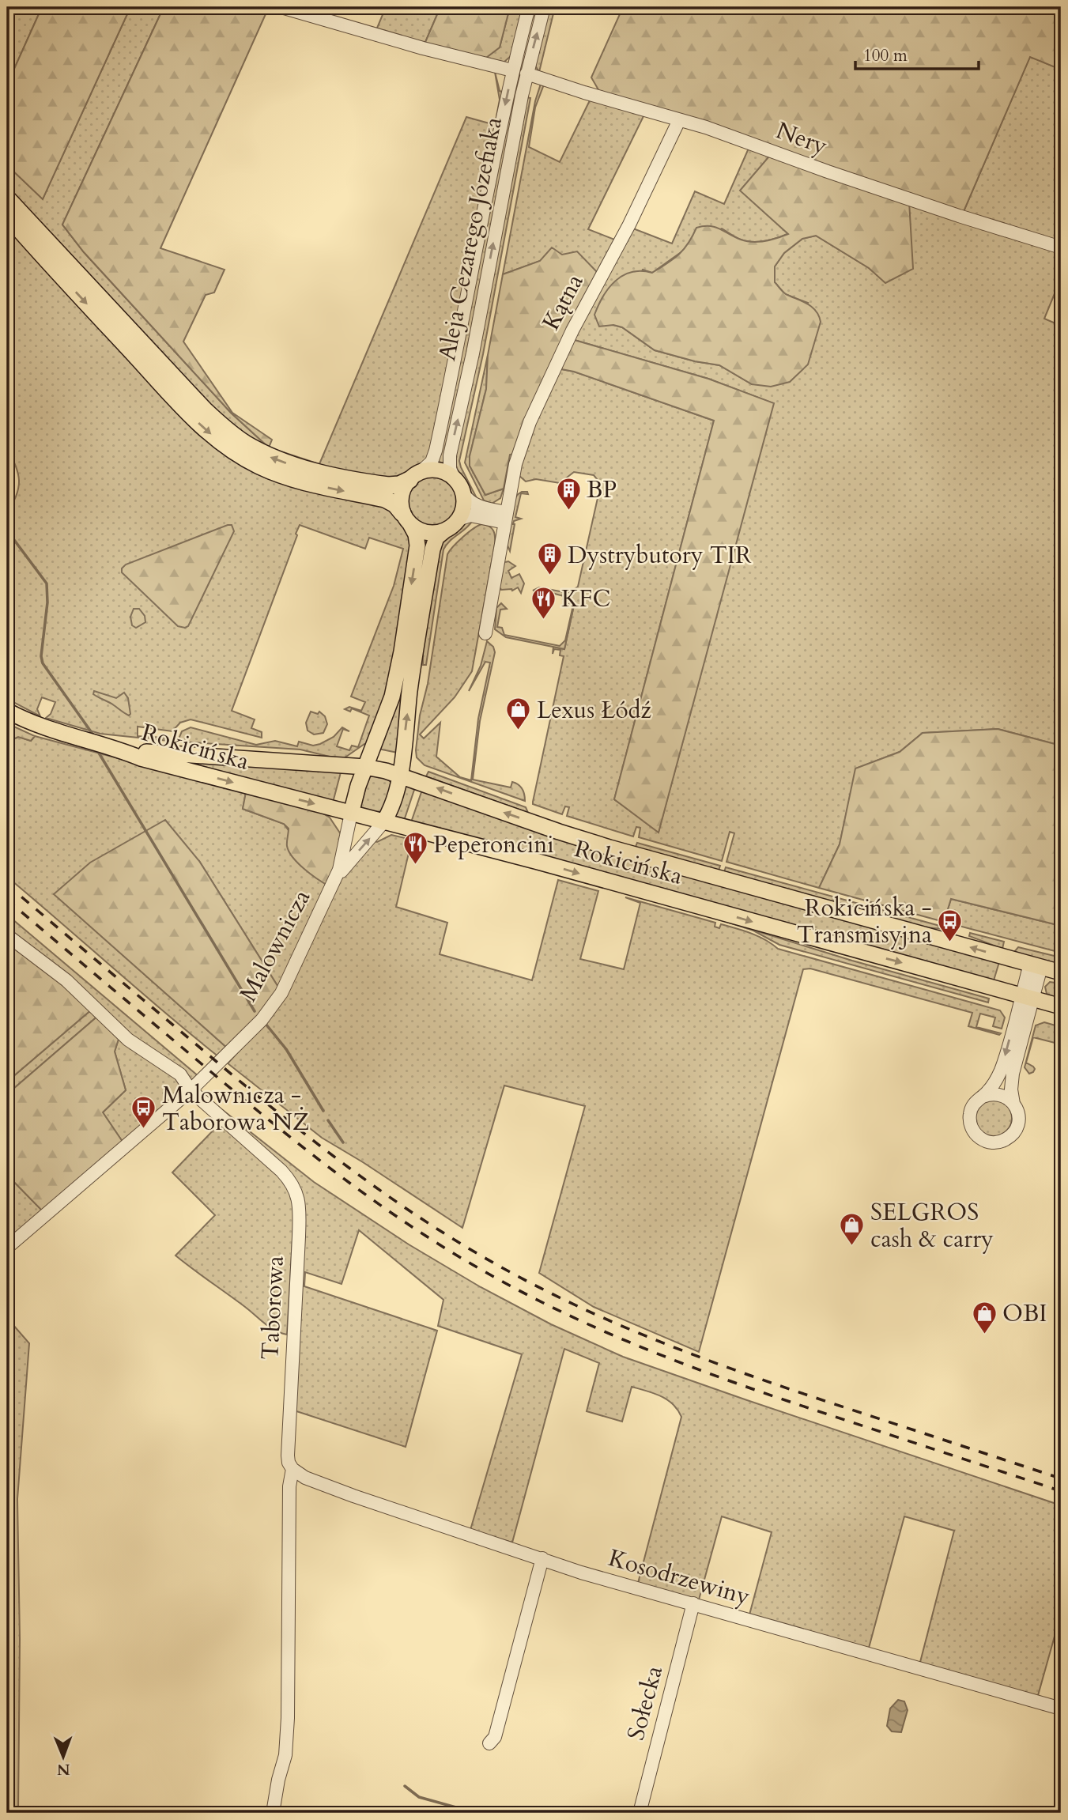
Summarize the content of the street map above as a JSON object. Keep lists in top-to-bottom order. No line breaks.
{"streets":{"main road":["Rokicińska"],"street":["Nery","Aleja Cezarego Józefiaka","Kątna","Malownicza","Taborowa","Kosodrzewiny","Sołecka"]},"crossings":[["Nery","Aleja Cezarego Józefiaka"],["Nery","Kątna"],["Rokicińska","Malownicza"],["Malownicza","Taborowa"],["Taborowa","Kosodrzewiny"],["Kosodrzewiny","Sołecka"]],"places":{"building":["BP","Dystrybutory TIR"],"restaurant":["KFC","Peperoncini"],"shop":["Lexus Łódź","SELGROS cash & carry","OBI"],"bus stop":["Rokicińska - Transmisyjna","Malownicza - Taborowa NŻ"]},"scale_bar":"100 m","north":"bottom"}
